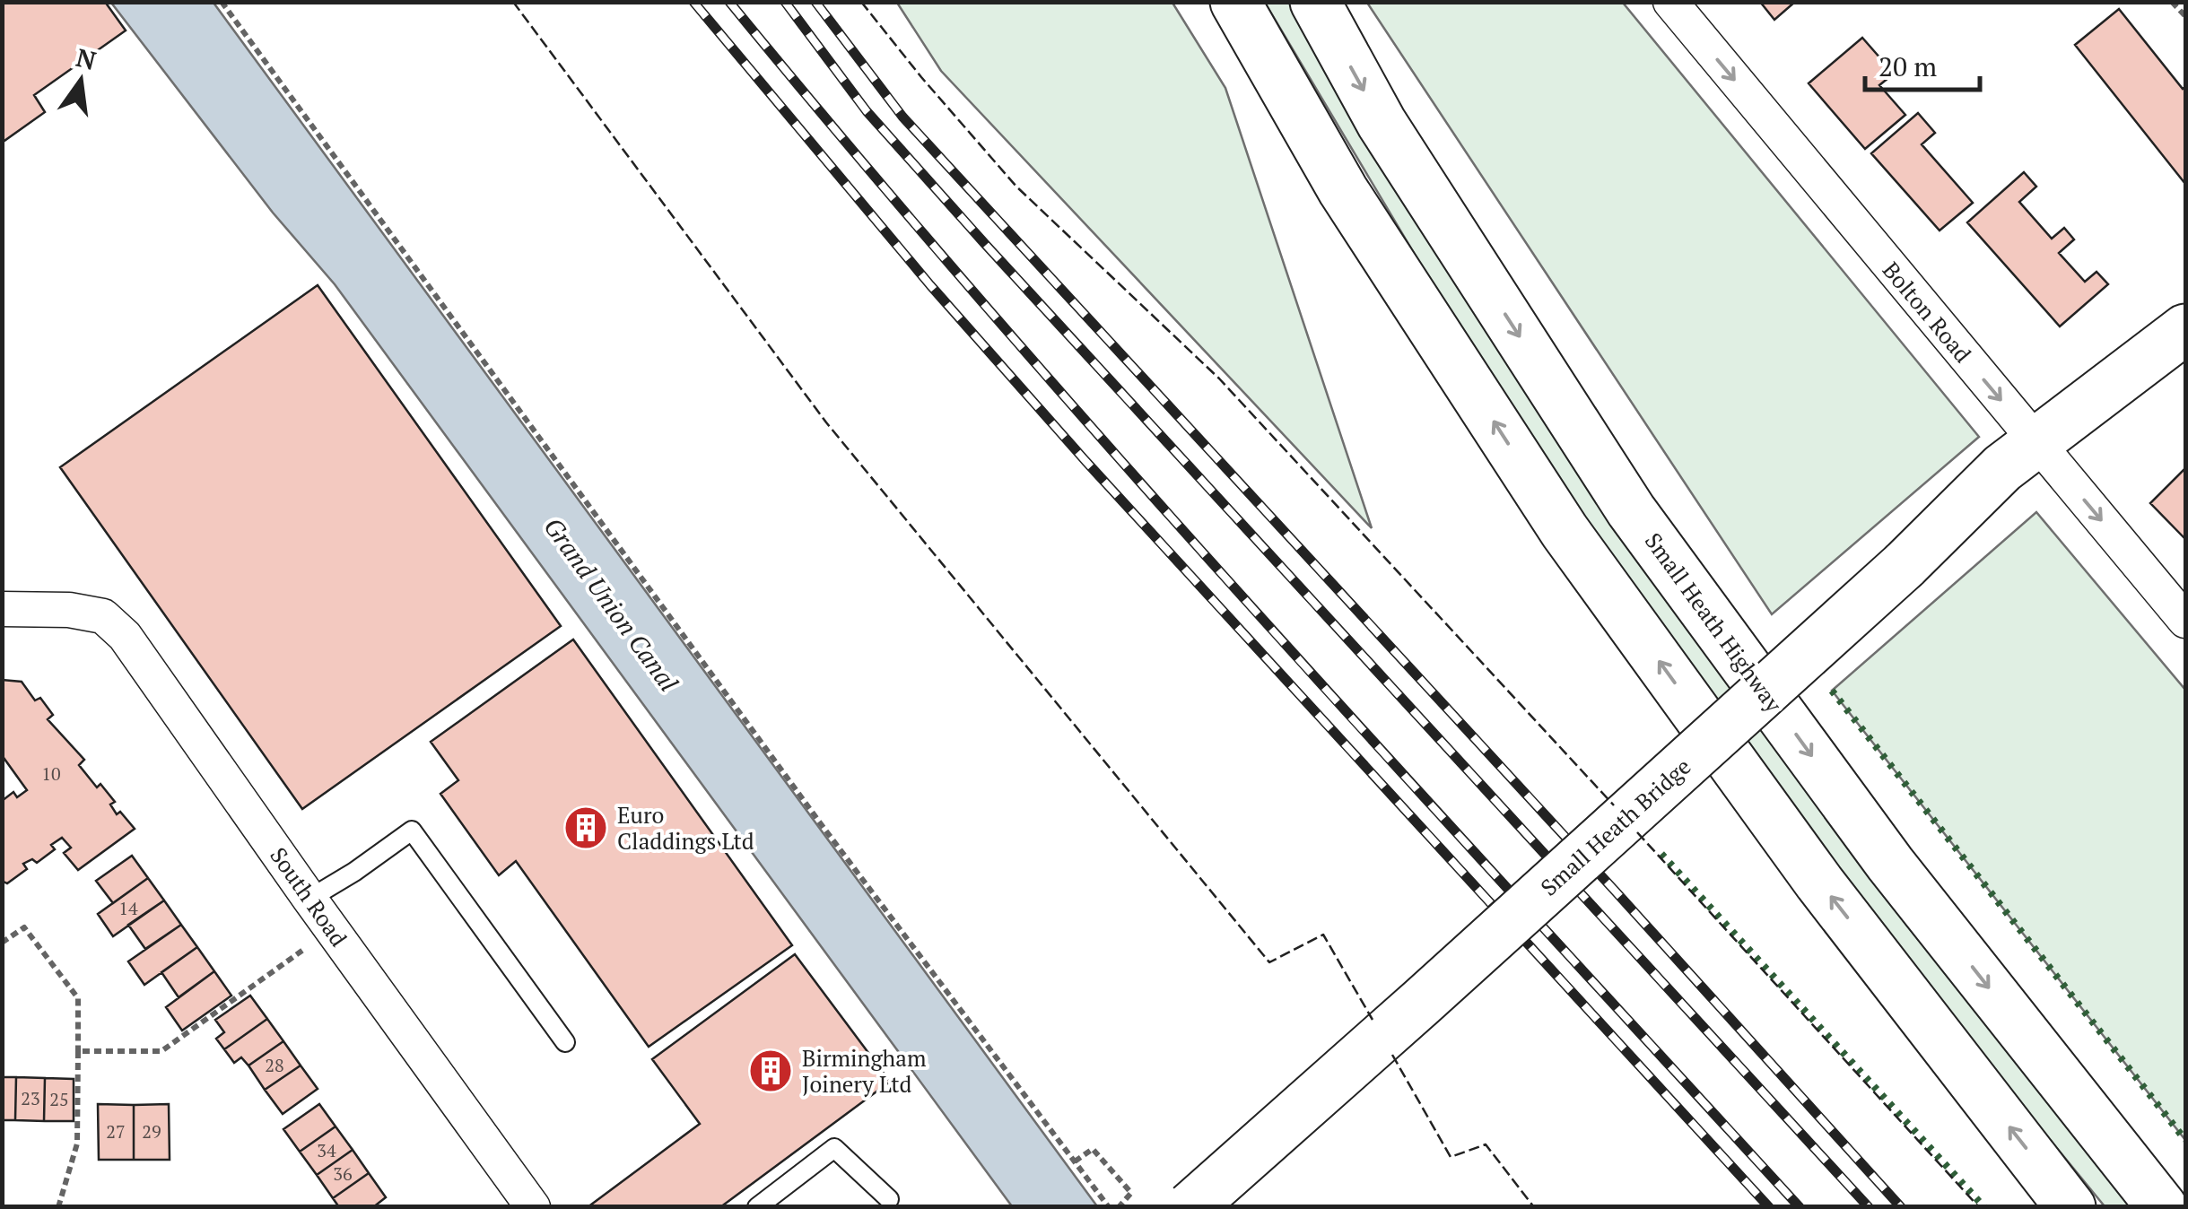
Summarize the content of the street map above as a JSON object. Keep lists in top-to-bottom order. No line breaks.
{"streets":{"main road":["Small Heath Highway","Small Heath Bridge"],"street":["Bolton Road","South Road"]},"crossings":[["Bolton Road","Small Heath Bridge"]],"one_way":["Bolton Road"],"water":["Grand Union Canal"],"places":{"building":["Euro Claddings Ltd","Birmingham Joinery Ltd"]},"house_numbers":["10","14","28","23","25","27","29","34","36"],"scale_bar":"20 m","north":"top"}
